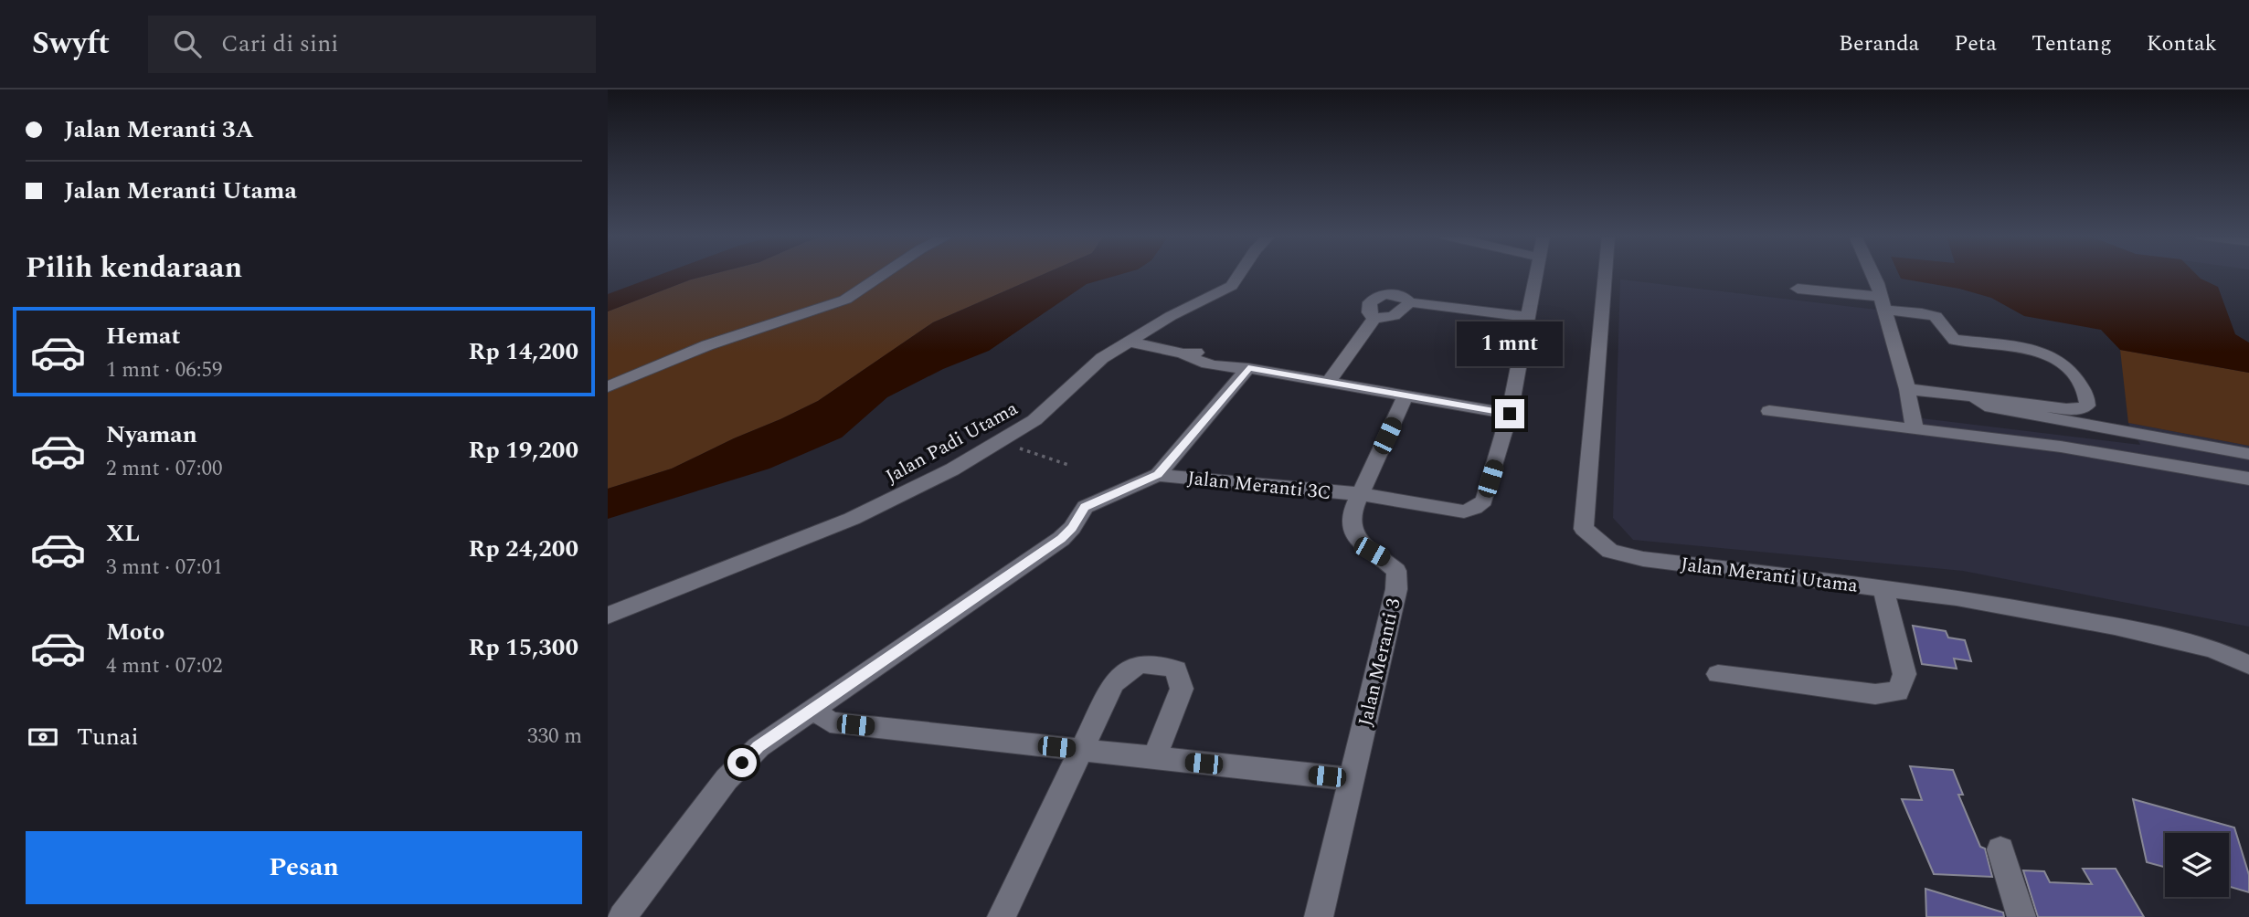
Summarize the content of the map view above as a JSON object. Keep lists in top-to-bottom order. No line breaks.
{"streets":{"street":["Jalan Padi Utama","Jalan Meranti 3C","Jalan Meranti Utama","Jalan Meranti 3"]},"crossings":[["Jalan Meranti 3C","Jalan Meranti 3"]],"page":{"header":"Swyft","search":"Cari di sini","nav":["Beranda","Peta","Tentang","Kontak"],"banner":["Jalan Meranti 3A","Jalan Meranti Utama"],"heading":"Pilih kendaraan","list":[{"name":"Hemat","note":"1 mnt · 06:59","value":"Rp 14,200"},{"name":"Nyaman","note":"2 mnt · 07:00","value":"Rp 19,200"},{"name":"XL","note":"3 mnt · 07:01","value":"Rp 24,200"},{"name":"Moto","note":"4 mnt · 07:02","value":"Rp 15,300"}],"bubble":"1 mnt","pay":["Tunai","330 m"],"buttons":"Pesan"}}
